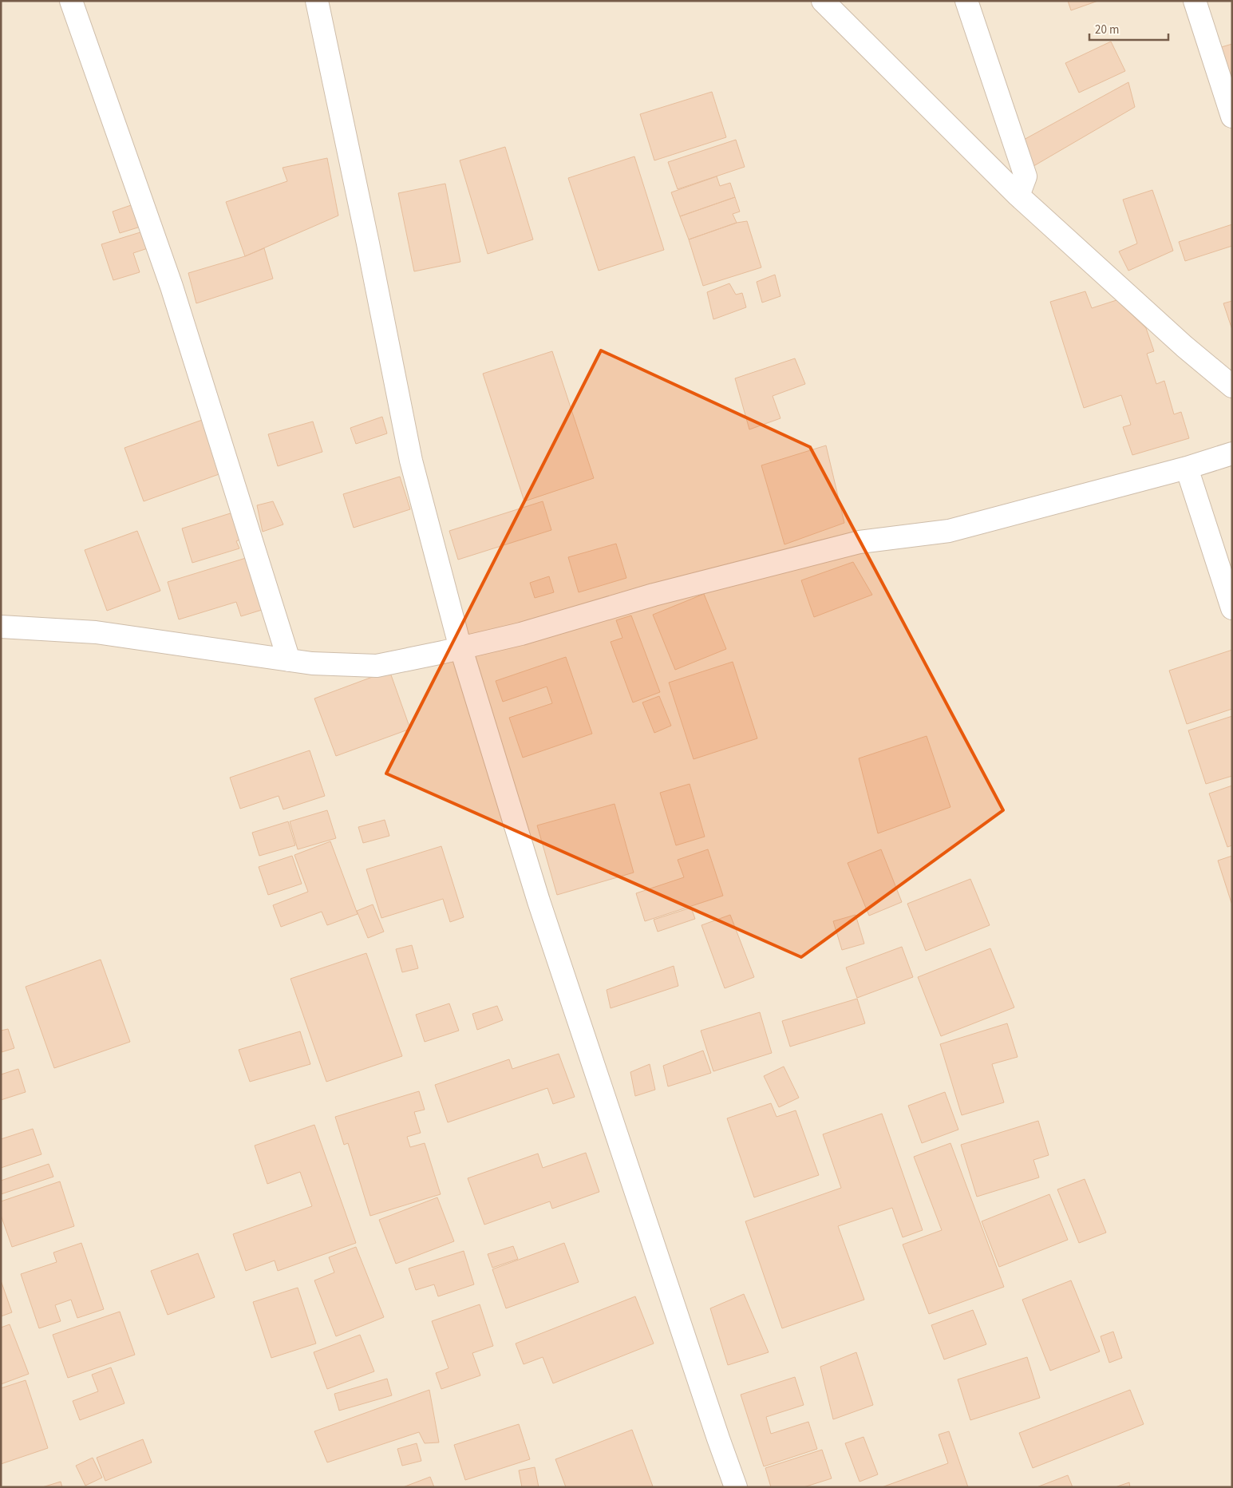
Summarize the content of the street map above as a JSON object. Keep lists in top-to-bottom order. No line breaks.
{"scale_bar":"20 m"}
